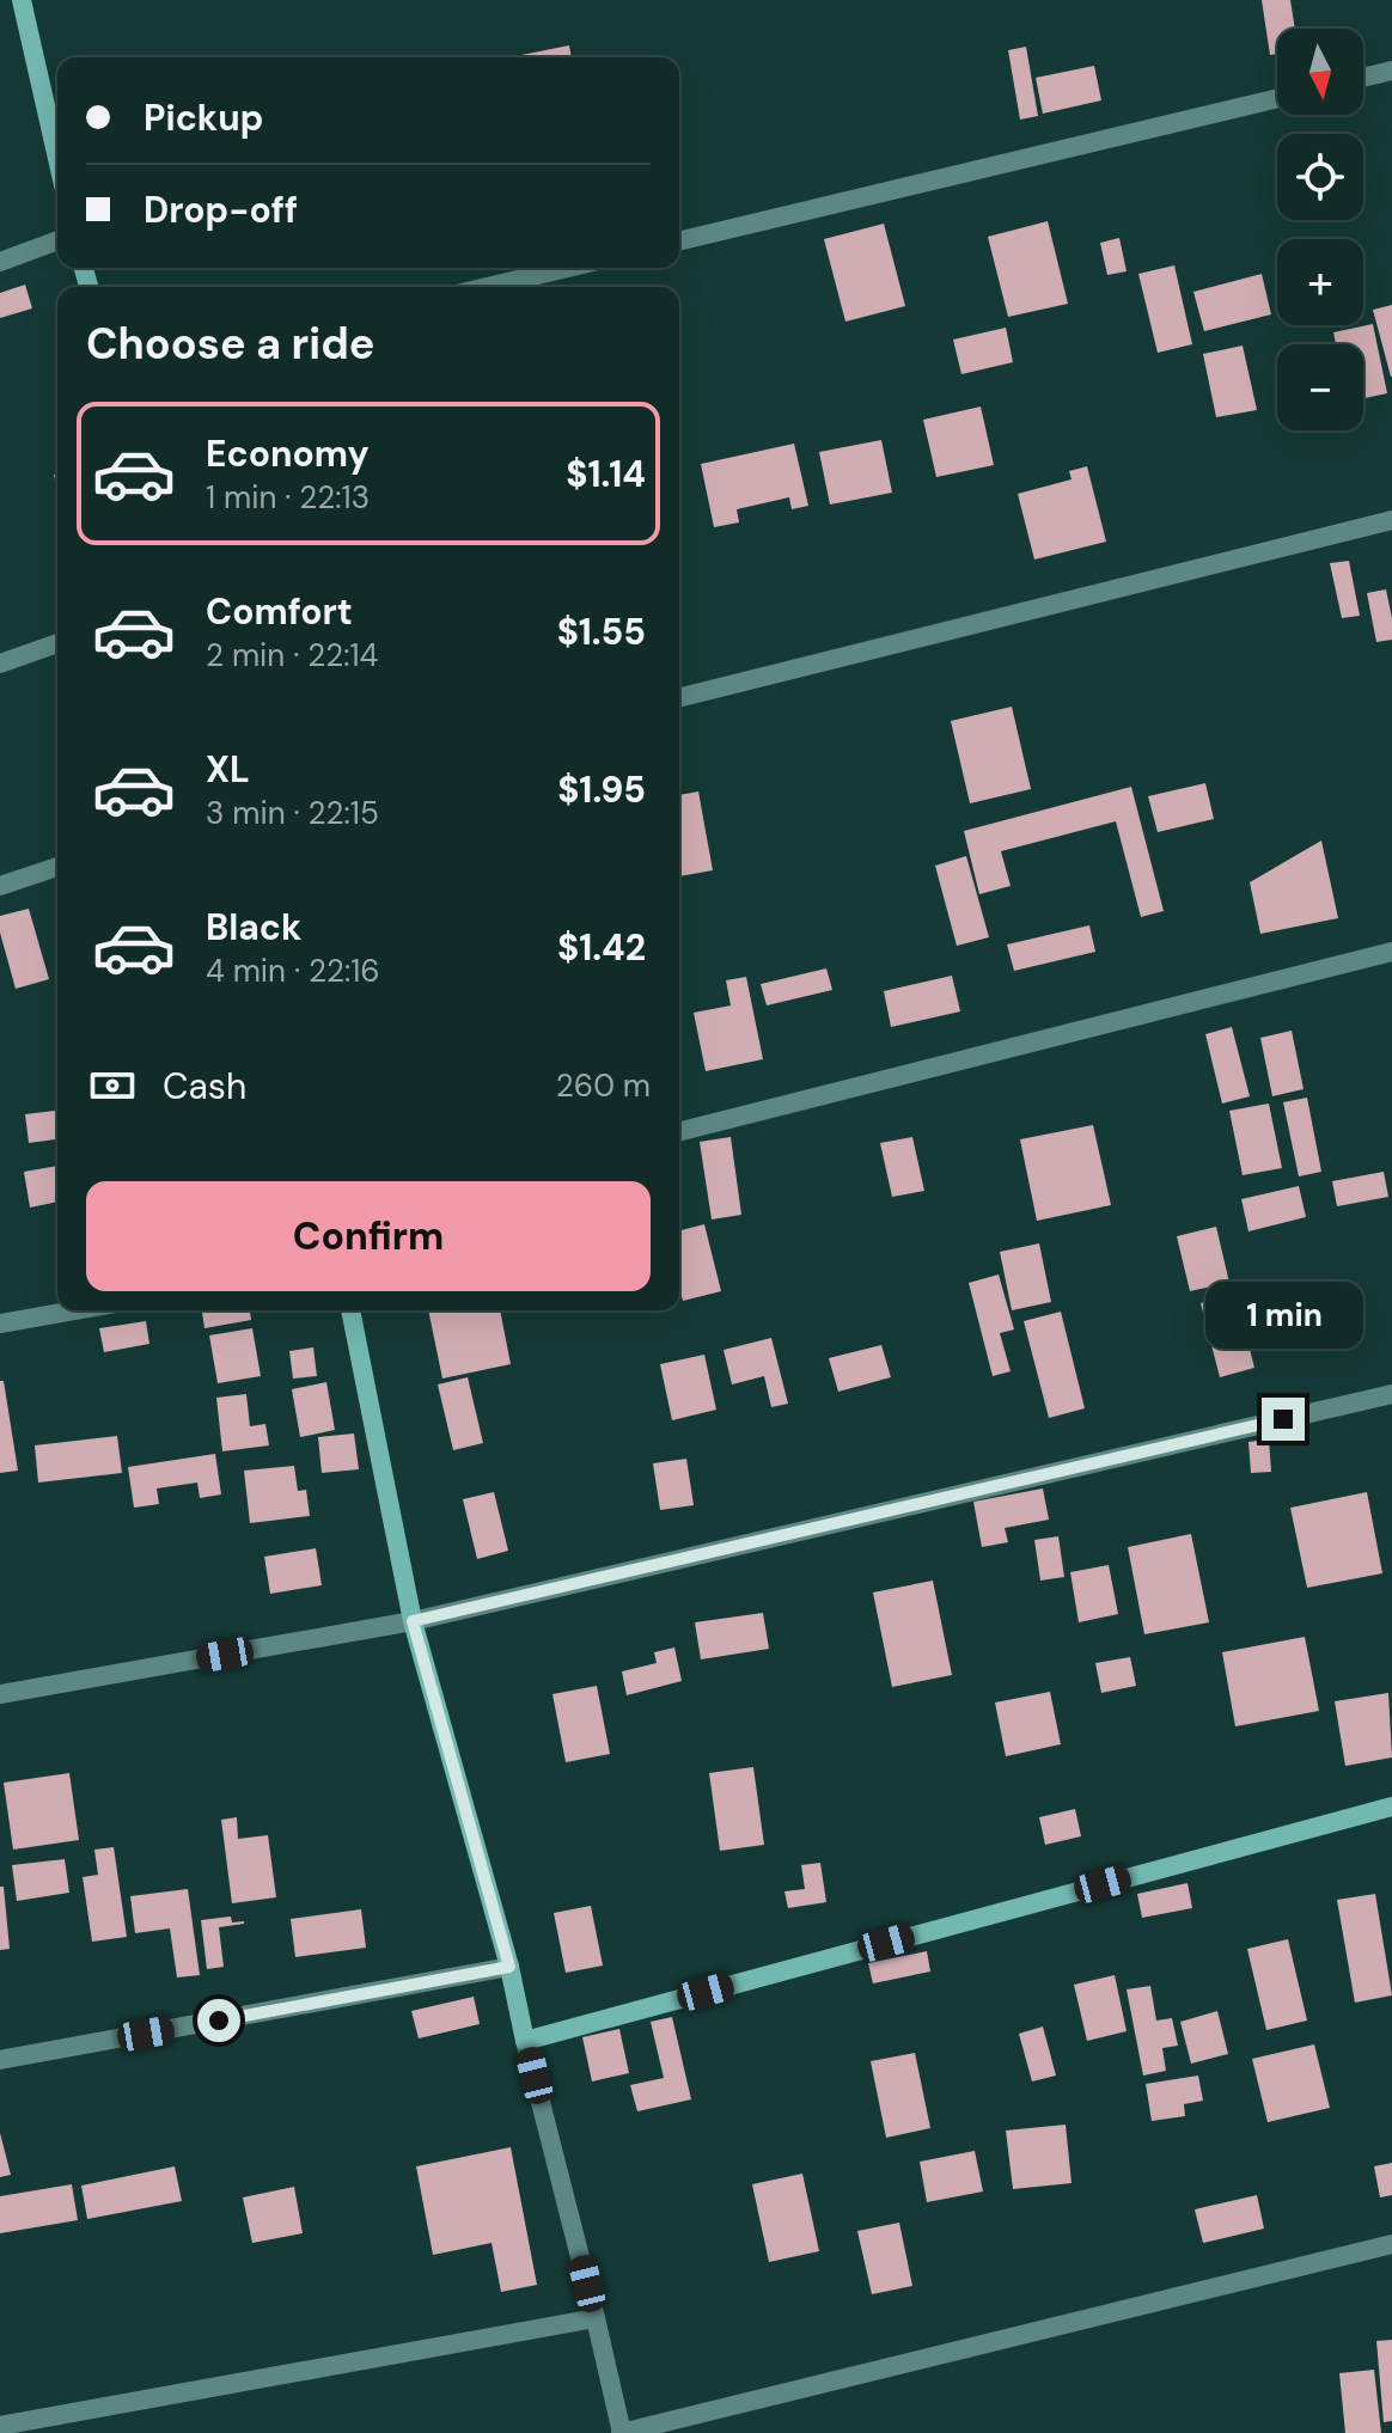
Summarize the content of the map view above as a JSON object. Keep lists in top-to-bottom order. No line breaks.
{"north":"bottom","page":{"map_buttons":["+","−"],"banner":["Pickup","Drop-off"],"heading":"Choose a ride","list":[{"name":"Economy","note":"1 min · 22:13","value":"$1.14"},{"name":"Comfort","note":"2 min · 22:14","value":"$1.55"},{"name":"XL","note":"3 min · 22:15","value":"$1.95"},{"name":"Black","note":"4 min · 22:16","value":"$1.42"}],"pay":["Cash","260 m"],"buttons":"Confirm","bubble":"1 min"}}
